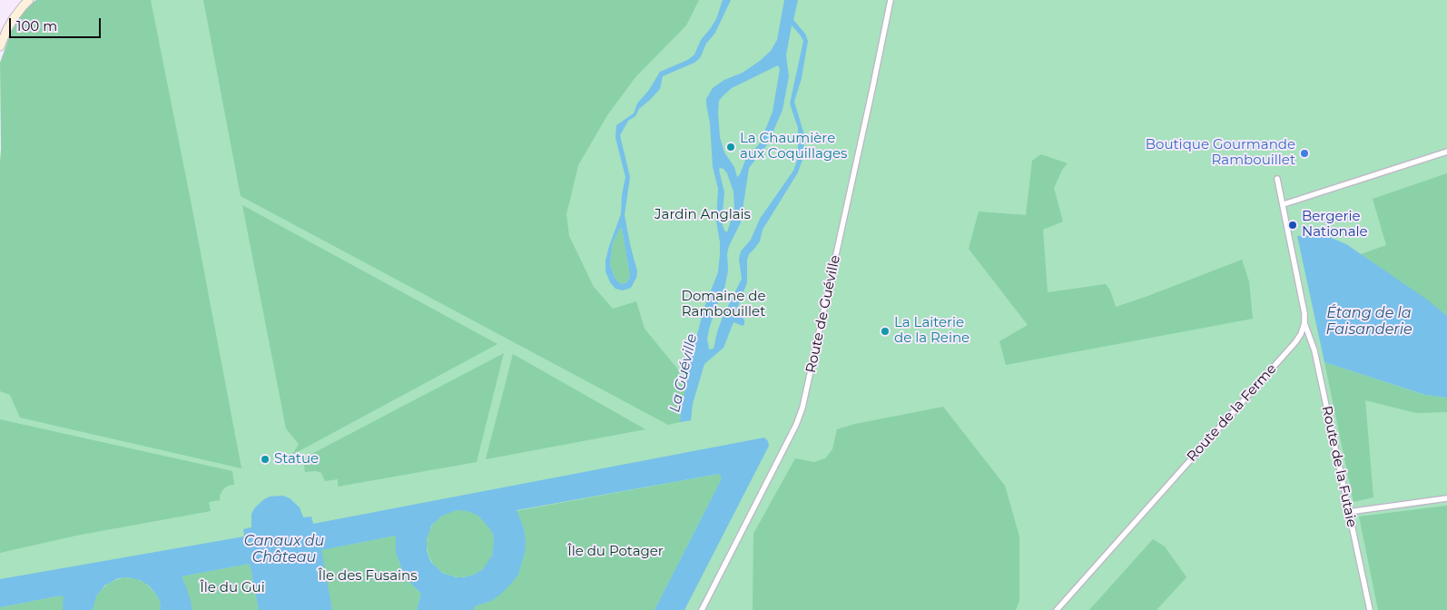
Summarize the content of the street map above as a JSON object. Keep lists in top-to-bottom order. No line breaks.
{"streets":{"street":["Route de Guéville","Route de la Ferme","Route de la Futaie"]},"crossings":[["Route de la Ferme","Route de la Futaie"]],"water":["Étang de la Faisanderie","La Guéville","Canaux du Château"],"parks":["Jardin Anglais","Domaine de Rambouillet","Île du Potager","Île des Fusains","Île du Gui"],"places":["La Chaumière aux Coquillages","Boutique Gourmande Rambouillet","Bergerie Nationale","La Laiterie de la Reine","Statue"],"scale_bar":"100 m"}
